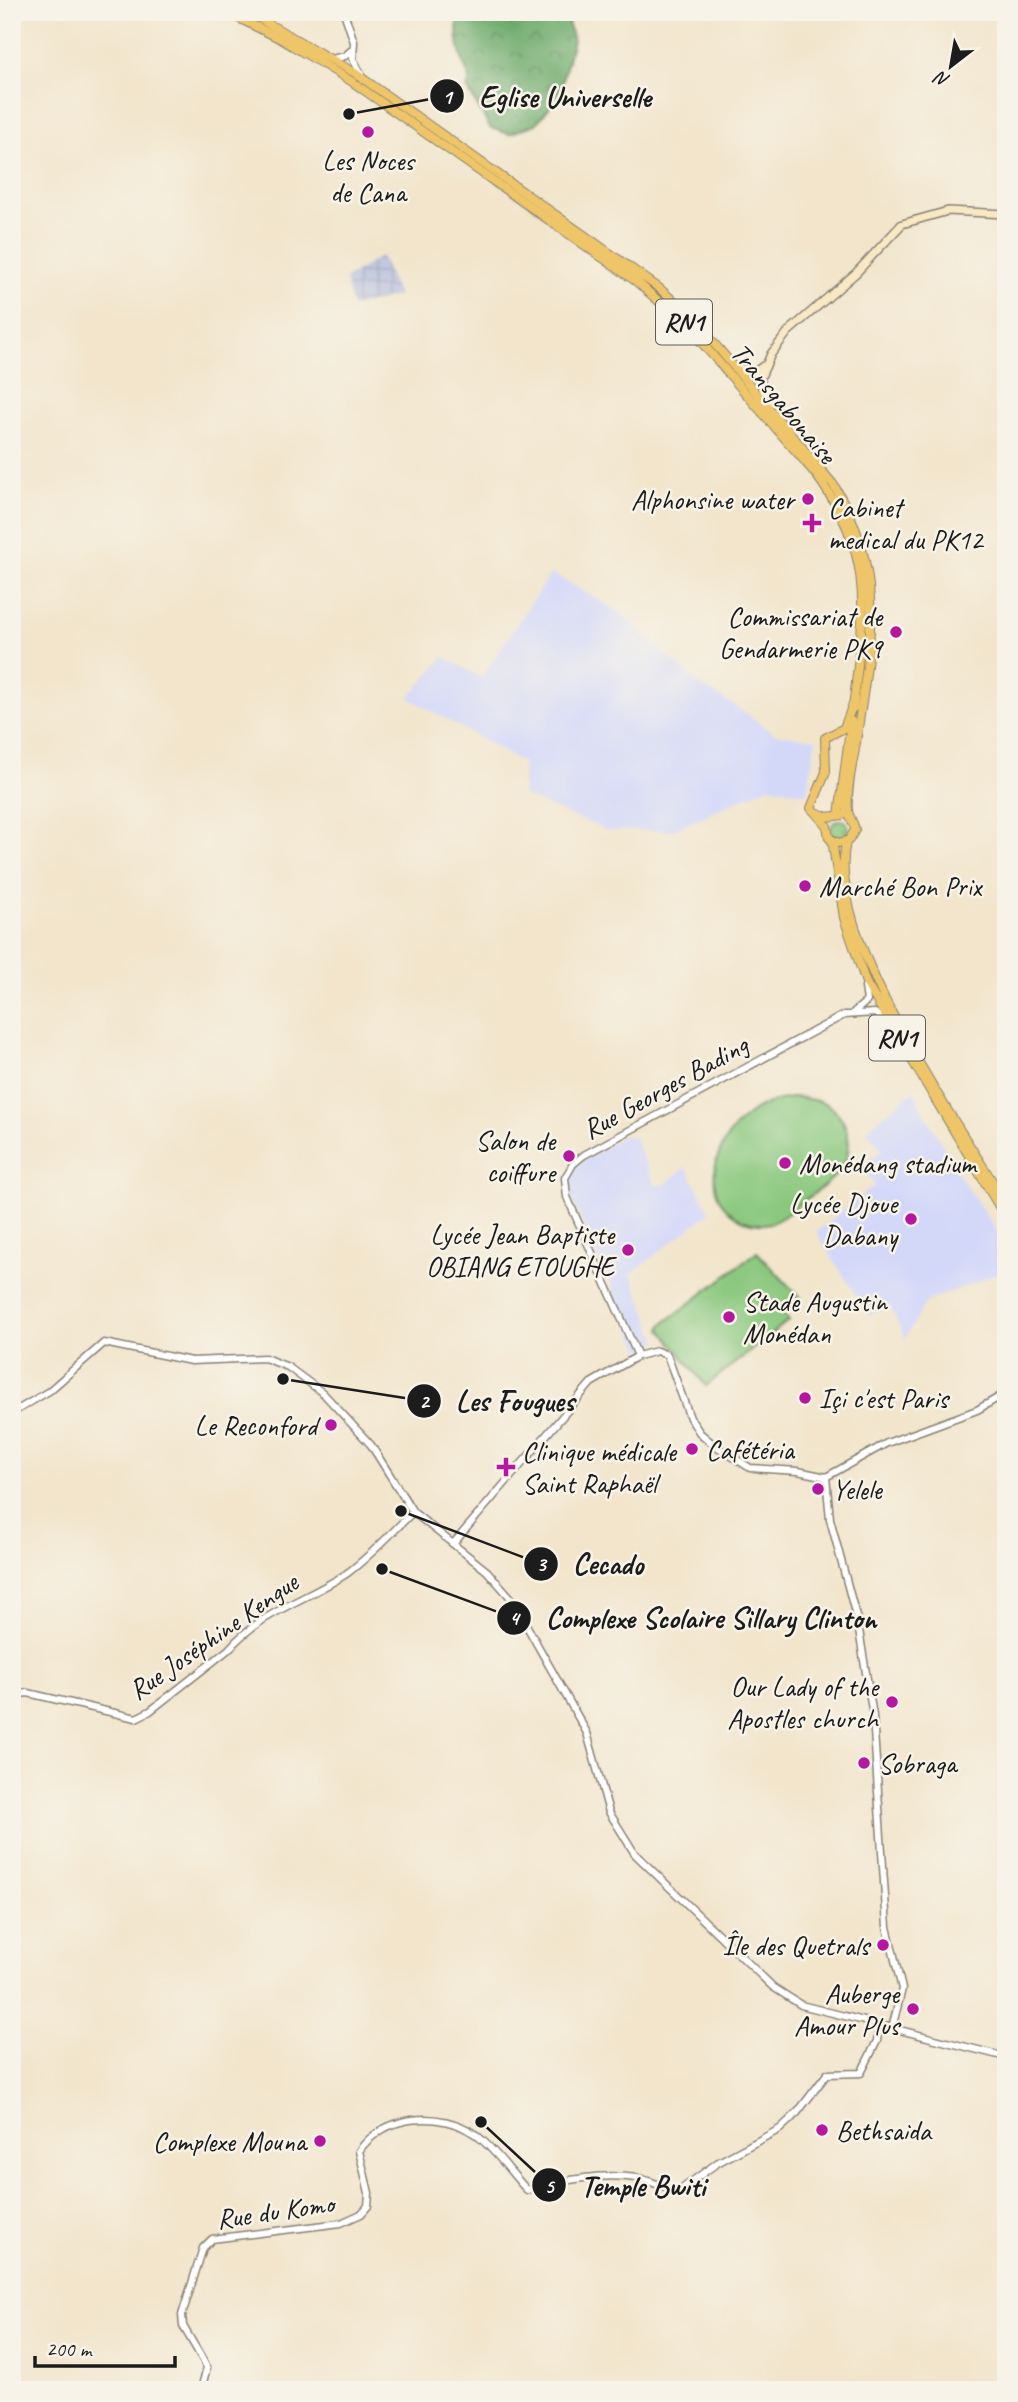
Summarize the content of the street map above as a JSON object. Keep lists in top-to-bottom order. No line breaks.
{"streets":{"highway":["RN1","Transgabonaise"],"street":["Rue Georges Bading","Rue Joséphine Kengue","Rue du Komo"]},"crossings":[["RN1","Transgabonaise"]],"places":{"other":["Eglise Universelle","Les Noces de Cana","Alphonsine water","Commissariat de Gendarmerie PK9","Marché Bon Prix","Salon de coiffure","Monédang stadium","Lycée Djoue Dabany","Lycée Jean Baptiste OBIANG ETOUGHE","Stade Augustin Monédan","Les Fougues","Içi c'est Paris","Le Reconford","Cafétéria","Yelele","Cecado","Complexe Scolaire Sillary Clinton","Our Lady of the Apostles church","Sobraga","Île des Quetrals","Auberge Amour Plus","Temple Bwiti","Bethsaida","Complexe Mouna"],"health":["Cabinet medical du PK12","Clinique médicale Saint Raphaël"]},"scale_bar":"200 m","north":"bottom left"}
